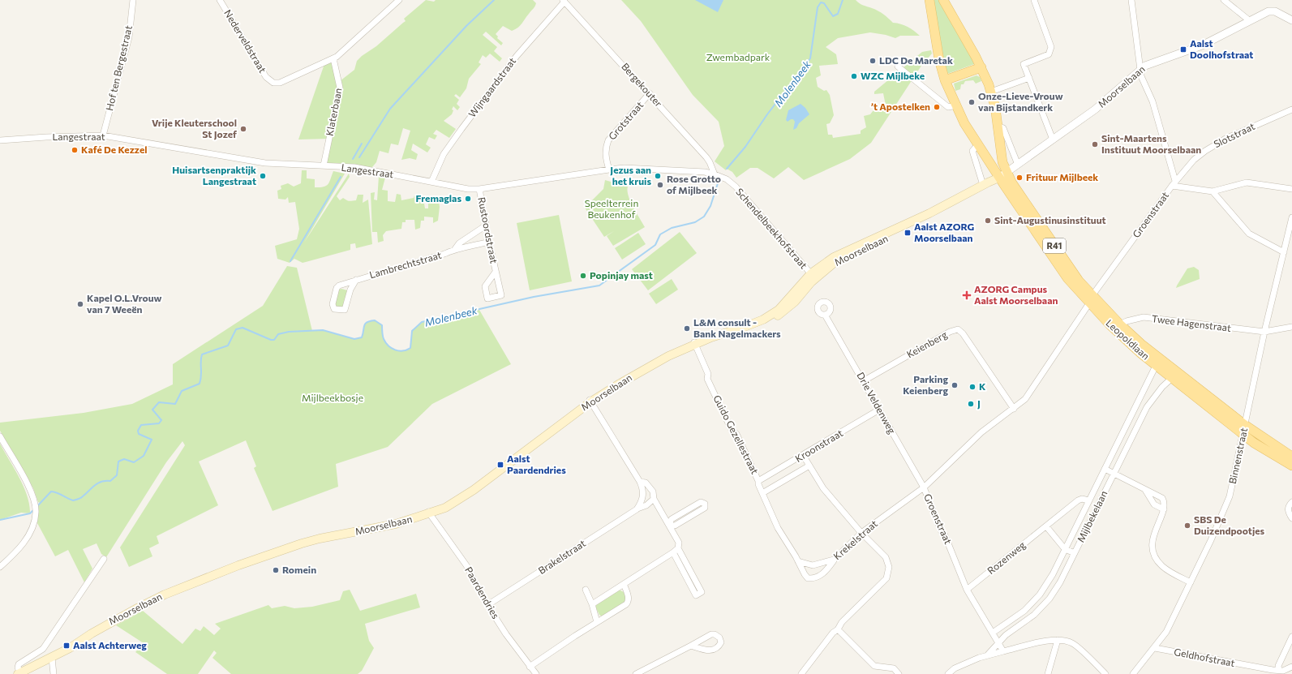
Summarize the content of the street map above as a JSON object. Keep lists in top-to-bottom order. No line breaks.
{"streets":{"main road":["Moorselbaan","R41","Leopoldlaan"],"street":["Nederveldstraat","Hof ten Bergestraat","Bergekouter","Wijngaardstraat","Klaterbaan","Grotstraat","Slotstraat","Langestraat","Groenstraat","Schendelbeekhofstraat","Rustoordstraat","Lambrechtstraat","Twee Hagenstraat","Keienberg","Drie Veldenweg","Guido Gezellestraat","Kroonstraat","Binnenstraat","Mijlbekelaan","Krekelstraat","Brakelstraat","Rozenweg","Paardendries","Geldhofstraat"]},"crossings":[["Nederveldstraat","Klaterbaan"],["Hof ten Bergestraat","Langestraat"],["Bergekouter","Wijngaardstraat"],["Bergekouter","Grotstraat"],["Bergekouter","Langestraat"],["Bergekouter","Schendelbeekhofstraat"],["Moorselbaan","Schendelbeekhofstraat"],["Moorselbaan","R41"],["Moorselbaan","Leopoldlaan"],["Moorselbaan","Guido Gezellestraat"],["Moorselbaan","Paardendries"],["Wijngaardstraat","Langestraat"],["Klaterbaan","Langestraat"],["Grotstraat","Langestraat"],["Slotstraat","Groenstraat"],["Langestraat","Schendelbeekhofstraat"],["Langestraat","Rustoordstraat"],["Groenstraat","Leopoldlaan"],["Groenstraat","Keienberg"],["Groenstraat","Drie Veldenweg"],["Groenstraat","Mijlbekelaan"],["Groenstraat","Krekelstraat"],["Groenstraat","Rozenweg"],["Rustoordstraat","Lambrechtstraat"],["R41","Leopoldlaan"],["Twee Hagenstraat","Leopoldlaan"],["Twee Hagenstraat","Binnenstraat"],["Leopoldlaan","Binnenstraat"],["Leopoldlaan","Mijlbekelaan"],["Keienberg","Drie Veldenweg"],["Drie Veldenweg","Kroonstraat"],["Drie Veldenweg","Krekelstraat"],["Guido Gezellestraat","Kroonstraat"],["Guido Gezellestraat","Krekelstraat"],["Binnenstraat","Geldhofstraat"],["Mijlbekelaan","Rozenweg"],["Brakelstraat","Paardendries"]],"water":["Molenbeek"],"parks":["Zwembadpark","Speelterrein Beukenhof","Mijlbeekbosje"],"places":{"transit":["Aalst Doolhofstraat","Aalst AZORG Moorselbaan","Aalst Paardendries","Aalst Achterweg"],"other":["LDC De Maretak","WZC Mijlbeke","Onze-Lieve-Vrouw van Bijstandkerk","’t Apostelken","Vrije Kleuterschool St Jozef","Sint-Maartens Instituut Moorselbaan","Kafé De Kezzel","Huisartsenpraktijk Langestraat","Jezus aan het kruis","Frituur Mijlbeek","Rose Grotto of Mijlbeek","Fremaglas","Sint-Augustinusinstituut","Popinjay mast","Kapel O.L.Vrouw van 7 Weeën","L&M consult - Bank Nagelmackers","Parking Keienberg","K","J","SBS De Duizendpootjes","Romein"],"health":["AZORG Campus Aalst Moorselbaan"]}}
